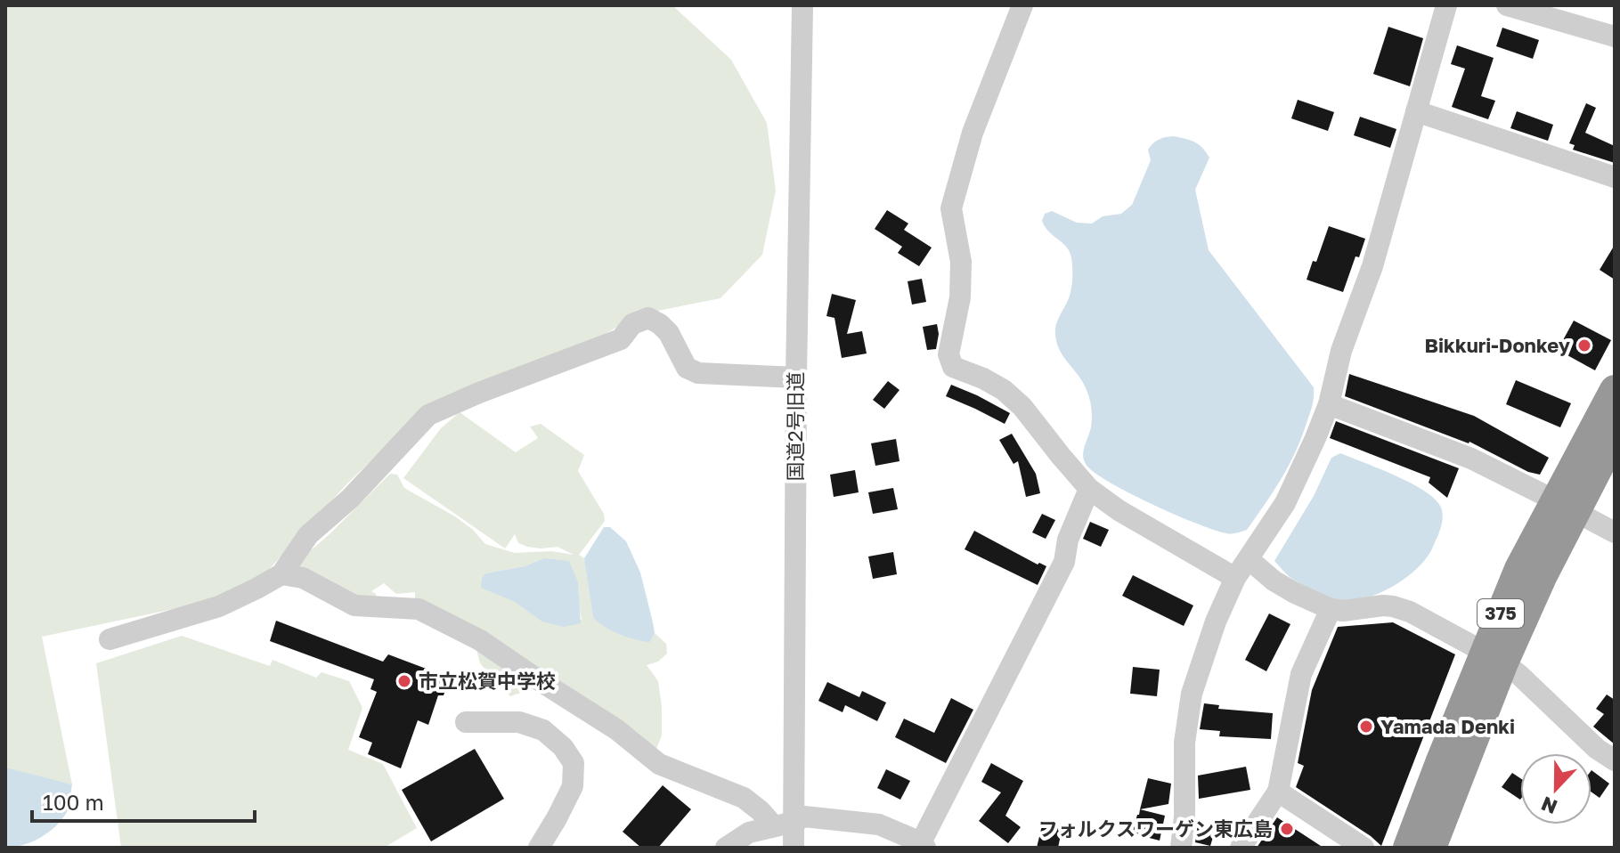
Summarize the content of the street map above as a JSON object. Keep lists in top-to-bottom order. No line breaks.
{"streets":{"highway":["375"],"street":["国道2号旧道"]},"places":["Bikkuri-Donkey","市立松賀中学校","Yamada Denki","フォルクスワーゲン東広島"],"scale_bar":"100 m","north":"bottom"}
